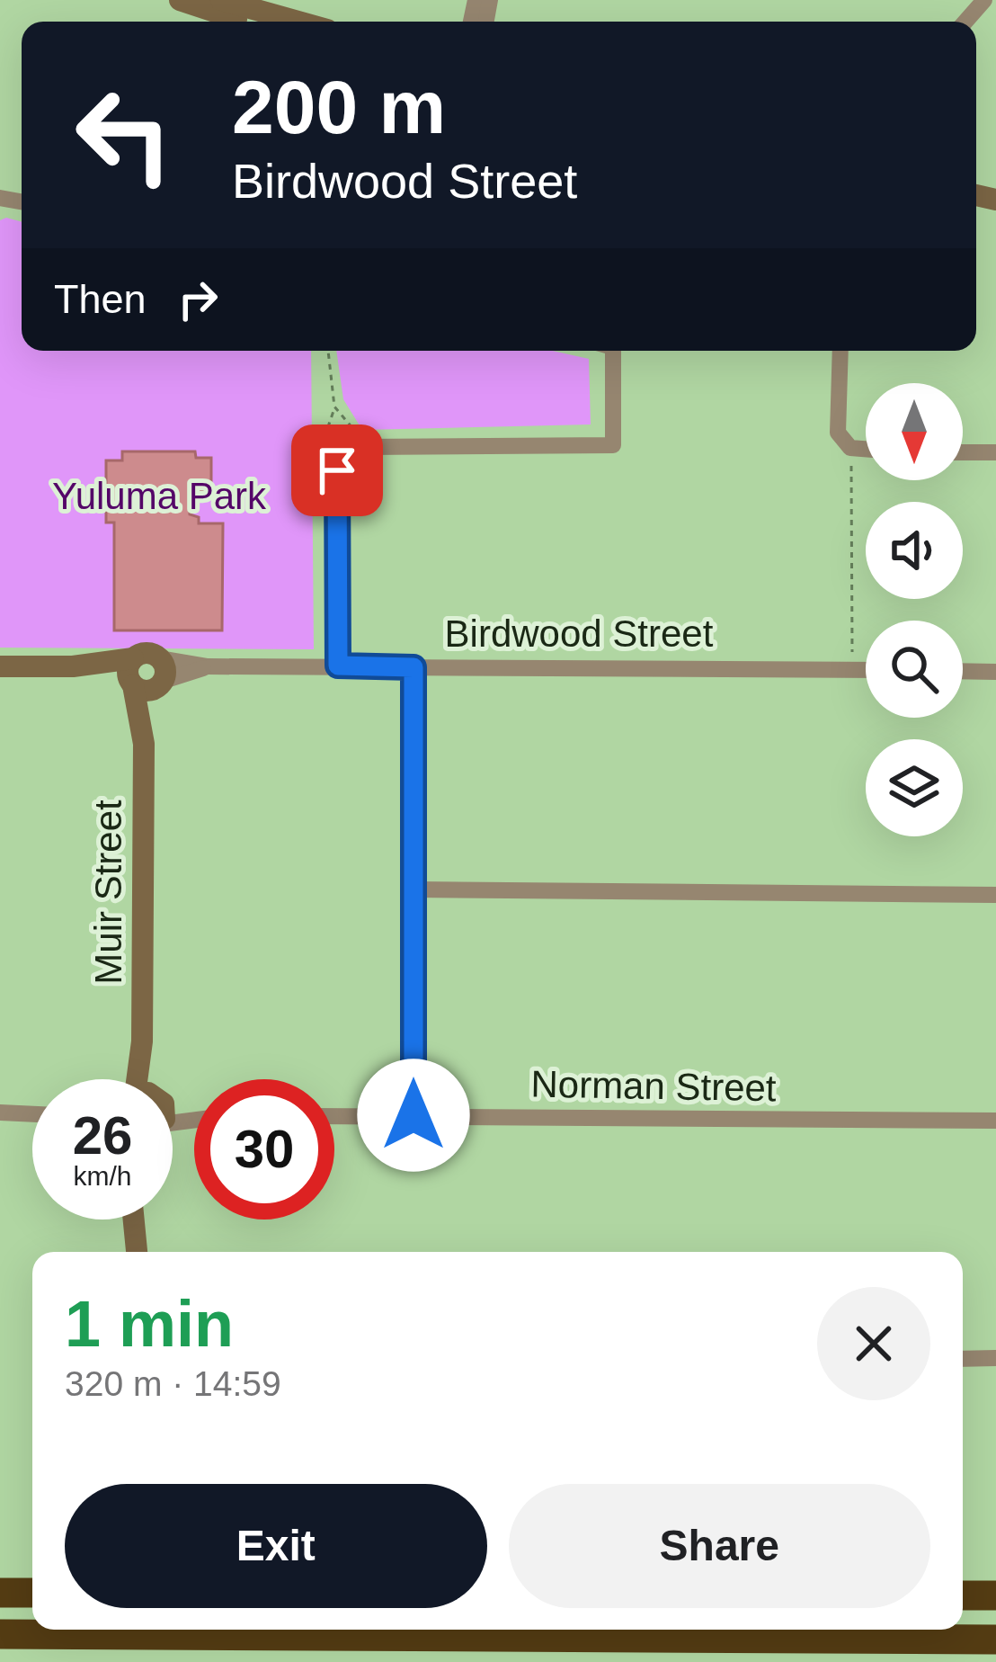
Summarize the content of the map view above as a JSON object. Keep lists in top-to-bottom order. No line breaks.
{"streets":{"street":["Birdwood Street","Muir Street","Norman Street"]},"crossings":[["Birdwood Street","Muir Street"]],"parks":["Yuluma Park"],"north":"bottom","page":{"turn":["200 m","Birdwood Street"],"then":"Then","speed":"26 km/h","limit":"30","heading":["1 min","320 m · 14:59"],"buttons":["Exit","Share"]}}
